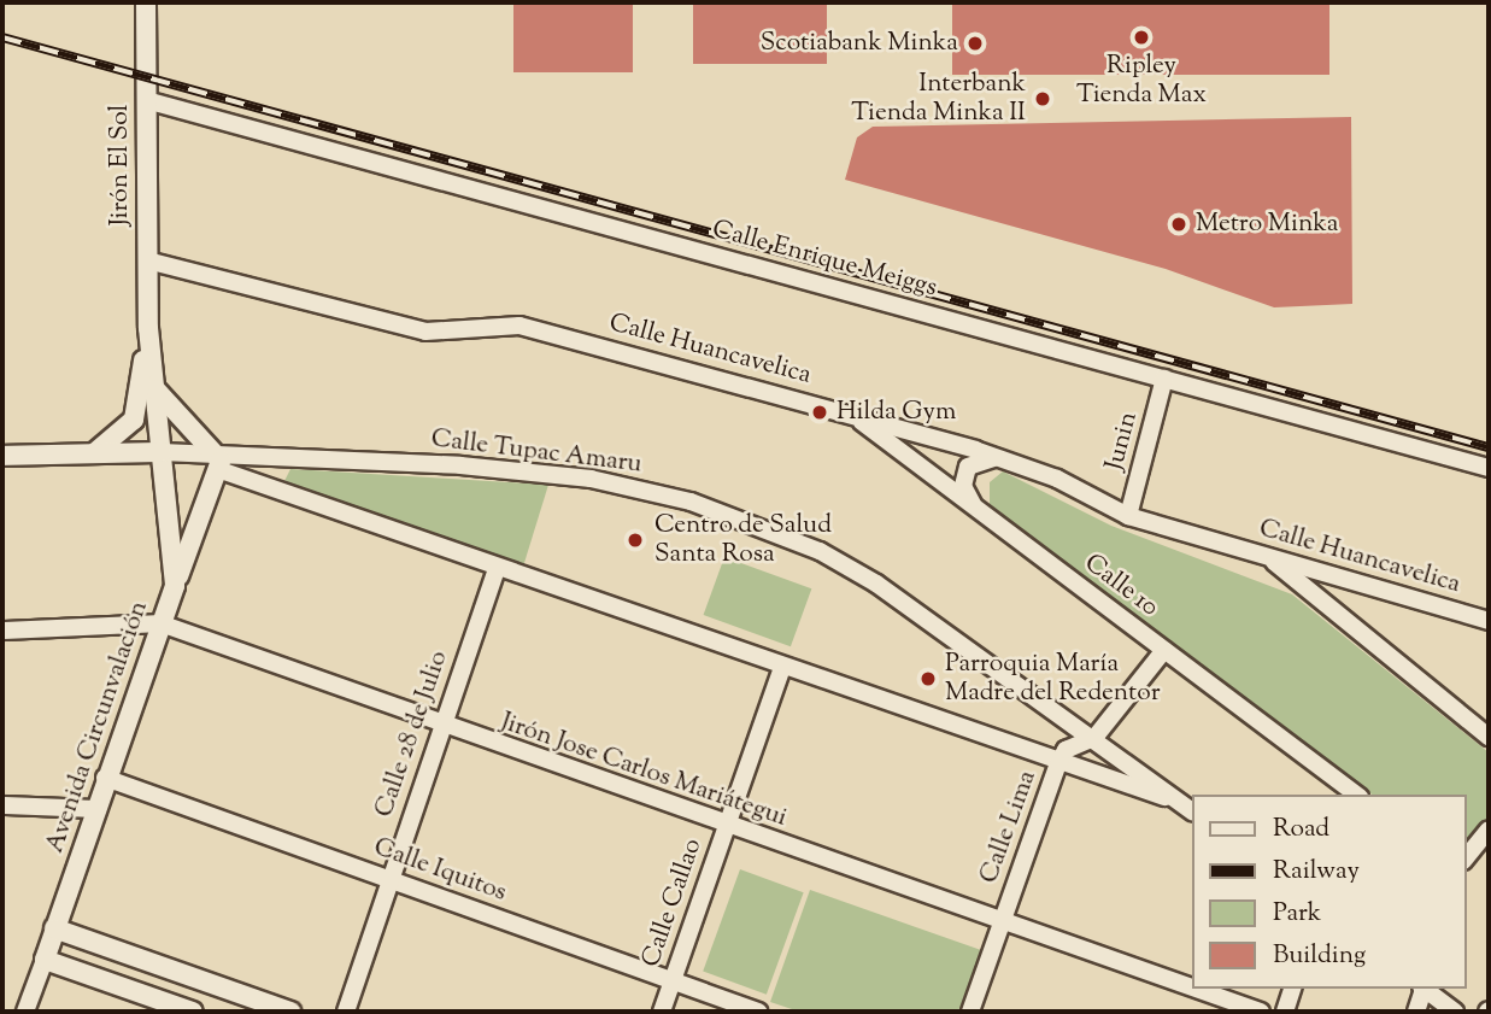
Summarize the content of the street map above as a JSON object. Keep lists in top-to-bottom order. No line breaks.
{"streets":{"street":["Jirón El Sol","Calle Enrique Meiggs","Calle Huancavelica","Junin","Calle Tupac Amaru","Calle 10","Avenida Circunvalación","Calle 28 de Julio","Jirón Jose Carlos Mariátegui","Calle Lima","Calle Iquitos","Calle Callao"]},"crossings":[["Jirón El Sol","Calle Enrique Meiggs"],["Jirón El Sol","Calle Huancavelica"],["Jirón El Sol","Calle Tupac Amaru"],["Jirón El Sol","Avenida Circunvalación"],["Calle Enrique Meiggs","Junin"],["Calle Huancavelica","Junin"],["Calle Huancavelica","Calle 10"],["Calle Tupac Amaru","Avenida Circunvalación"],["Calle Tupac Amaru","Calle 28 de Julio"],["Calle Tupac Amaru","Calle Lima"],["Calle Tupac Amaru","Calle Callao"],["Calle 10","Calle Lima"],["Avenida Circunvalación","Jirón Jose Carlos Mariátegui"],["Avenida Circunvalación","Calle Iquitos"],["Calle 28 de Julio","Jirón Jose Carlos Mariátegui"],["Calle 28 de Julio","Calle Iquitos"],["Jirón Jose Carlos Mariátegui","Calle Lima"],["Jirón Jose Carlos Mariátegui","Calle Callao"],["Calle Iquitos","Calle Callao"]],"places":["Ripley Tienda Max","Scotiabank Minka","Interbank Tienda Minka II","Metro Minka","Hilda Gym","Centro de Salud Santa Rosa","Parroquia María Madre del Redentor"],"legend":["Road","Railway","Park","Building"]}
